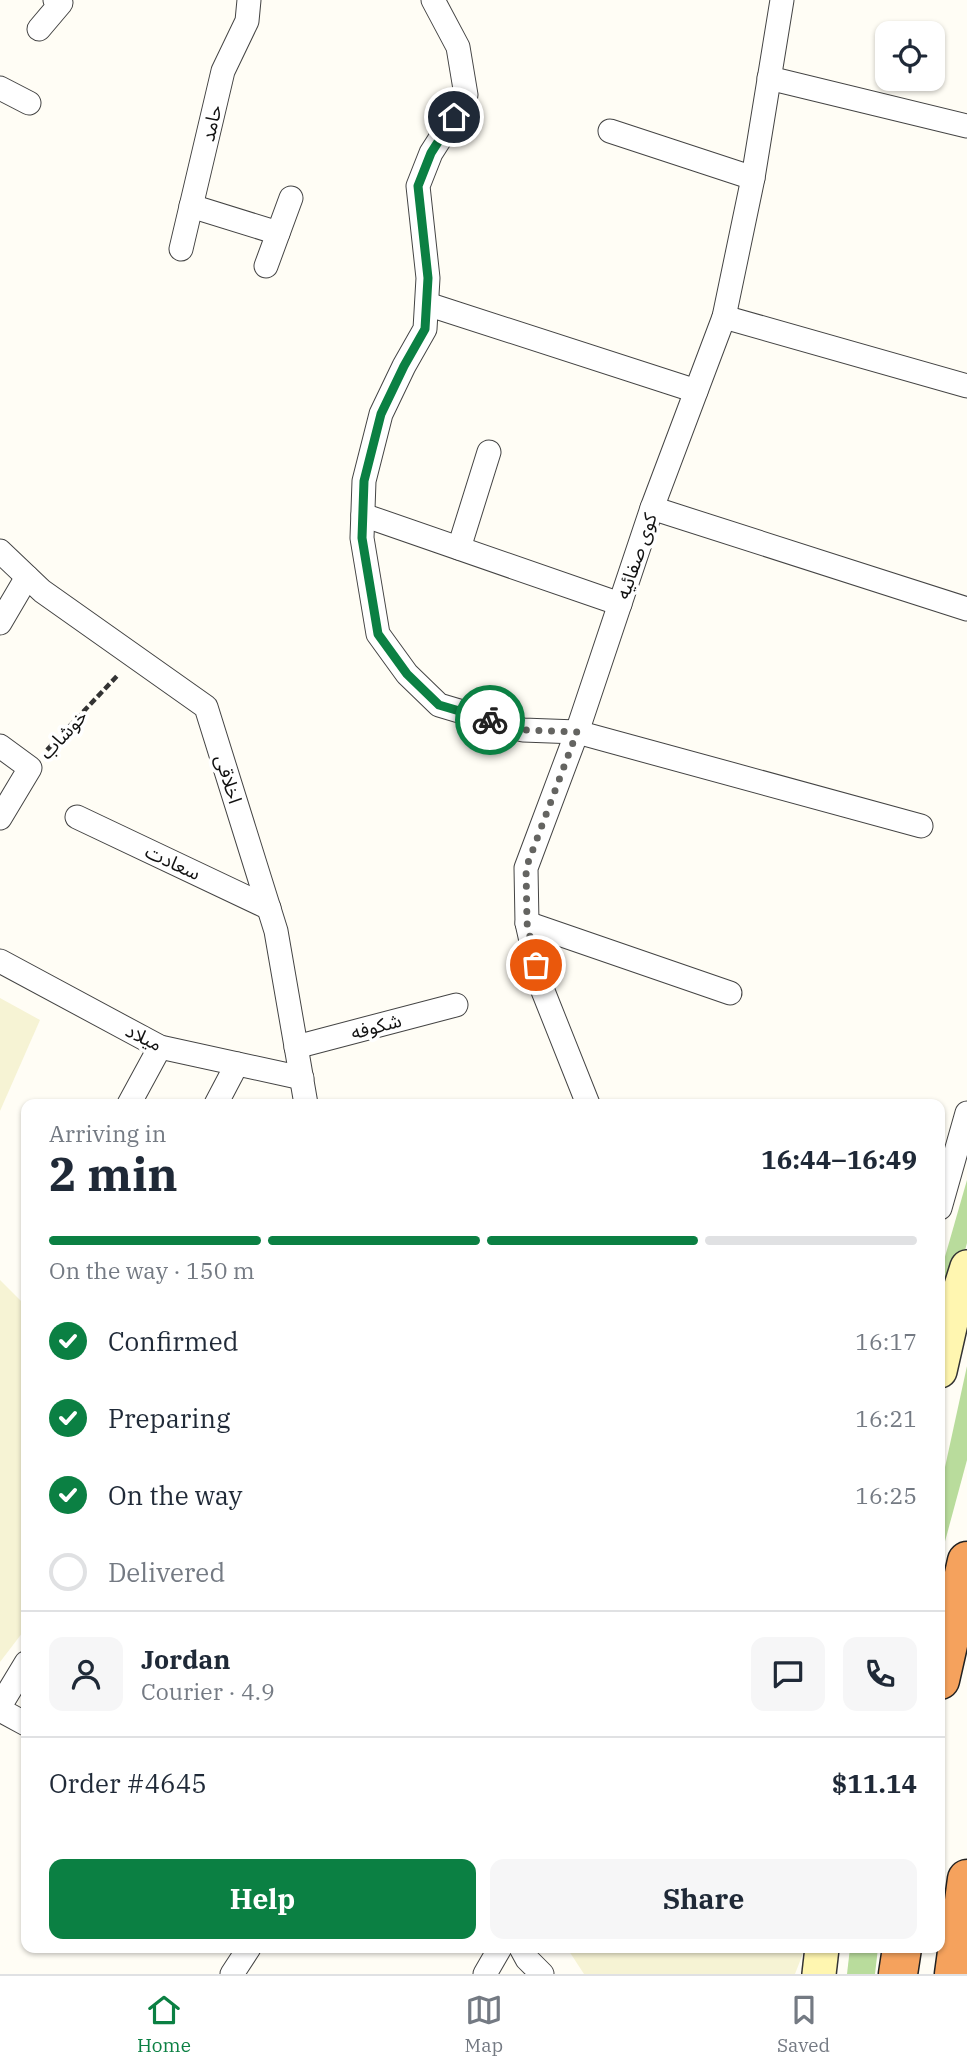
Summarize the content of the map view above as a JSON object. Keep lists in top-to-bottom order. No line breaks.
{"streets":{"street":["حامد","کوی صفائیه","خوشاب","اخلاقی","سعادت","شکوفه","میلاد"]},"crossings":[["خوشاب","اخلاقی"],["اخلاقی","سعادت"],["اخلاقی","شکوفه"],["اخلاقی","میلاد"]],"page":{"heading":["2 min","Arriving in","16:44–16:49"],"panel":["Jordan","Courier · 4.9","Order #4645","$11.14"],"bar":"On the way · 150 m","list":[["Confirmed","16:17"],["Preparing","16:21"],["On the way","16:25"],"Delivered"],"buttons":["Help","Share"],"tabs":["Home","Map","Saved"]}}
